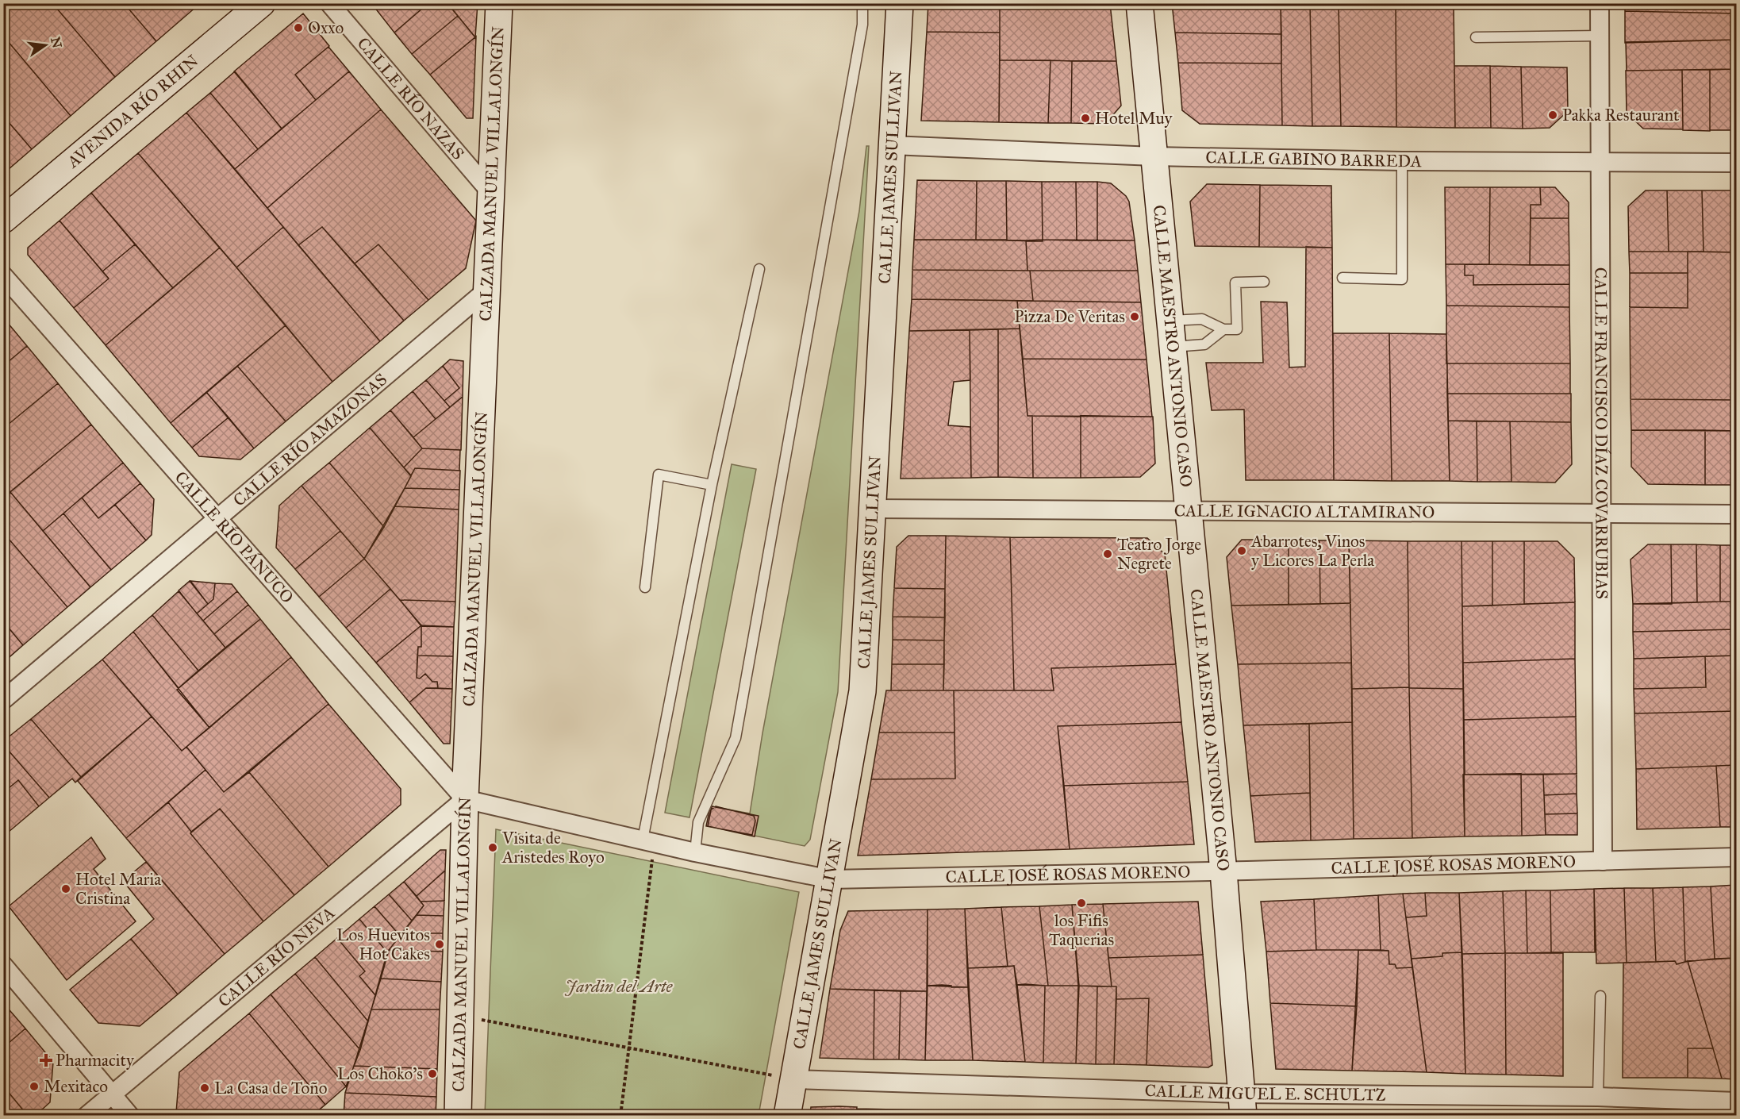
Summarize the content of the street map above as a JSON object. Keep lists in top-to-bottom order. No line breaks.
{"streets":{"main road":["AVENIDA RÍO RHIN","CALZADA MANUEL VILLALONGÍN","CALLE JAMES SULLIVAN","CALLE MAESTRO ANTONIO CASO"],"street":["CALLE RÍO NAZAS","CALLE GABINO BARREDA","CALLE FRANCISCO DÍAZ COVARRUBIAS","CALLE RÍO AMAZONAS","CALLE IGNACIO ALTAMIRANO","CALLE RÍO PÁNUCO","CALLE JOSÉ ROSAS MORENO","CALLE RÍO NEVA","CALLE MIGUEL E. SCHULTZ"]},"crossings":[["CALLE RÍO NAZAS","CALZADA MANUEL VILLALONGÍN"],["CALLE GABINO BARREDA","CALLE JAMES SULLIVAN"],["CALLE GABINO BARREDA","CALLE MAESTRO ANTONIO CASO"],["CALLE GABINO BARREDA","CALLE FRANCISCO DÍAZ COVARRUBIAS"],["CALZADA MANUEL VILLALONGÍN","CALLE RÍO AMAZONAS"],["CALZADA MANUEL VILLALONGÍN","CALLE RÍO PÁNUCO"],["CALZADA MANUEL VILLALONGÍN","CALLE JOSÉ ROSAS MORENO"],["CALZADA MANUEL VILLALONGÍN","CALLE RÍO NEVA"],["CALLE JAMES SULLIVAN","CALLE IGNACIO ALTAMIRANO"],["CALLE JAMES SULLIVAN","CALLE JOSÉ ROSAS MORENO"],["CALLE JAMES SULLIVAN","CALLE MIGUEL E. SCHULTZ"],["CALLE MAESTRO ANTONIO CASO","CALLE IGNACIO ALTAMIRANO"],["CALLE MAESTRO ANTONIO CASO","CALLE JOSÉ ROSAS MORENO"],["CALLE MAESTRO ANTONIO CASO","CALLE MIGUEL E. SCHULTZ"],["CALLE FRANCISCO DÍAZ COVARRUBIAS","CALLE IGNACIO ALTAMIRANO"],["CALLE FRANCISCO DÍAZ COVARRUBIAS","CALLE JOSÉ ROSAS MORENO"],["CALLE RÍO AMAZONAS","CALLE RÍO PÁNUCO"],["CALLE RÍO PÁNUCO","CALLE JOSÉ ROSAS MORENO"],["CALLE RÍO PÁNUCO","CALLE RÍO NEVA"],["CALLE JOSÉ ROSAS MORENO","CALLE RÍO NEVA"]],"parks":["Jardin del Arte"],"places":{"other":["Oxxo","Pakka Restaurant","Hotel Muy","Pizza De Veritas","Abarrotes, Vinos y Licores La Perla","Teatro Jorge Negrete","Visita de Aristedes Royo","Hotel Maria Cristina","los Fifis Taquerias","Los Huevitos Hot Cakes","Los Choko's","Mexitaco","La Casa de Toño"],"health":["Pharmacity"]},"north":"right"}
